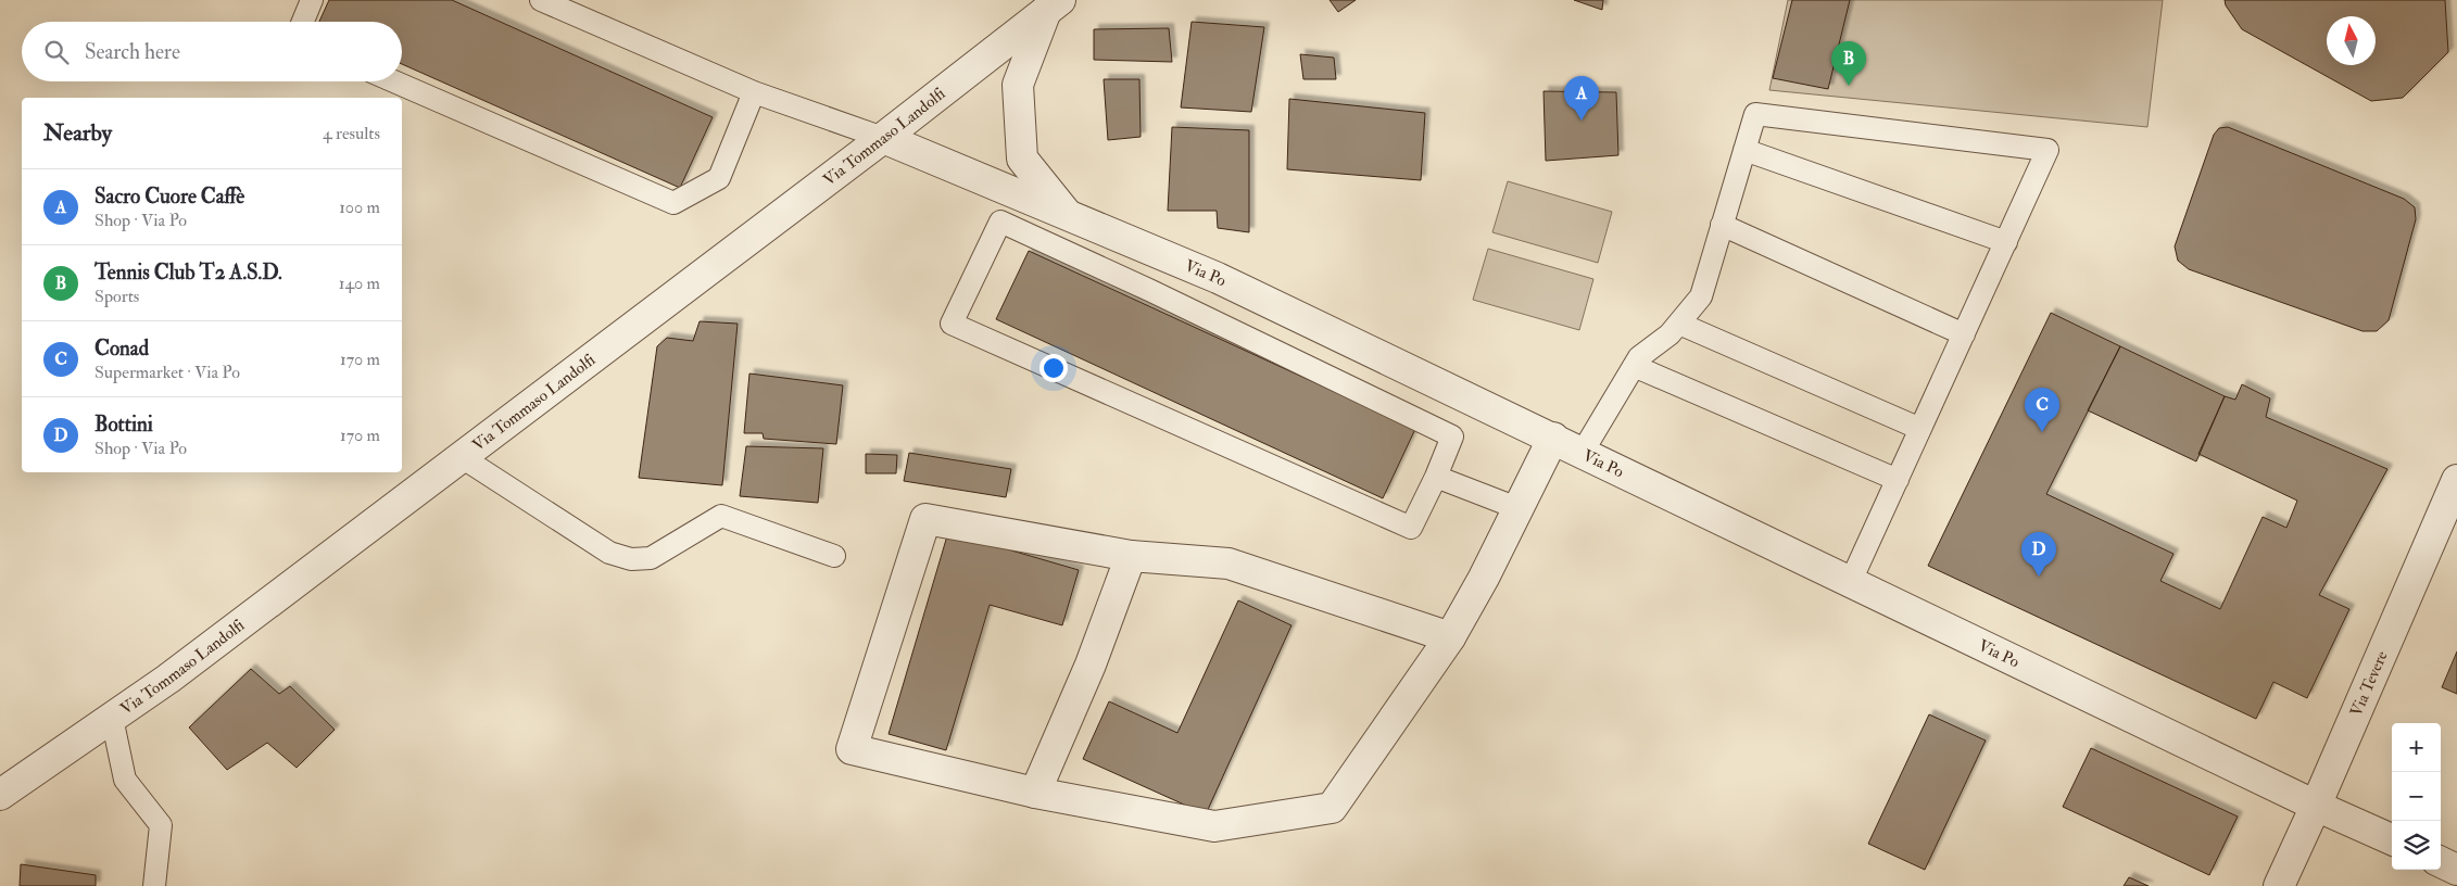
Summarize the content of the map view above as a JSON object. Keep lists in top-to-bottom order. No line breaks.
{"streets":{"street":["Via Tommaso Landolfi","Via Po","Via Tevere"]},"crossings":[["Via Tommaso Landolfi","Via Po"],["Via Po","Via Tevere"]],"north":"top","page":{"search":"Search here","pins":["B","A","C","D"],"heading":["Nearby","4 results"],"list":[{"mark":"A","name":"Sacro Cuore Caffè","note":"Shop · Via Po","value":"100 m"},{"mark":"B","name":"Tennis Club T2 A.S.D.","note":"Sports","value":"140 m"},{"mark":"C","name":"Conad","note":"Supermarket · Via Po","value":"170 m"},{"mark":"D","name":"Bottini","note":"Shop · Via Po","value":"170 m"}],"map_buttons":["+","−"]}}
